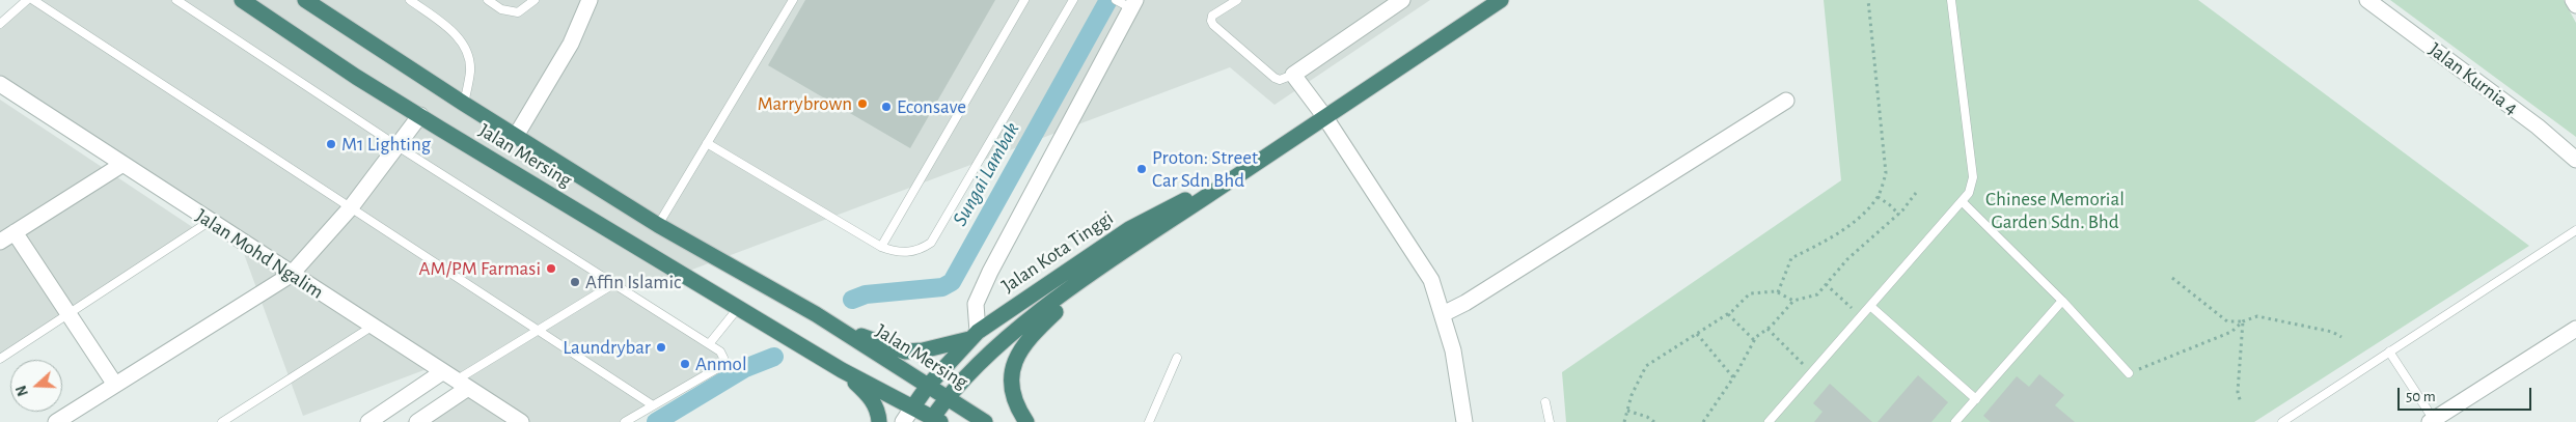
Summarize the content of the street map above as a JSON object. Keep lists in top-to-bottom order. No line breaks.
{"streets":{"highway":["Jalan Mersing","Jalan Kota Tinggi"],"street":["Jalan Kurnia 4","Jalan Mohd Ngalim"]},"crossings":[["Jalan Mersing","Jalan Kota Tinggi"]],"water":["Sungai Lambak"],"parks":["Chinese Memorial Garden Sdn. Bhd"],"places":["Marrybrown","Econsave","M1 Lighting","Proton: Street Car Sdn Bhd","AM/PM Farmasi","Affin Islamic","Laundrybar","Anmol"],"scale_bar":"50 m","north":"left"}
